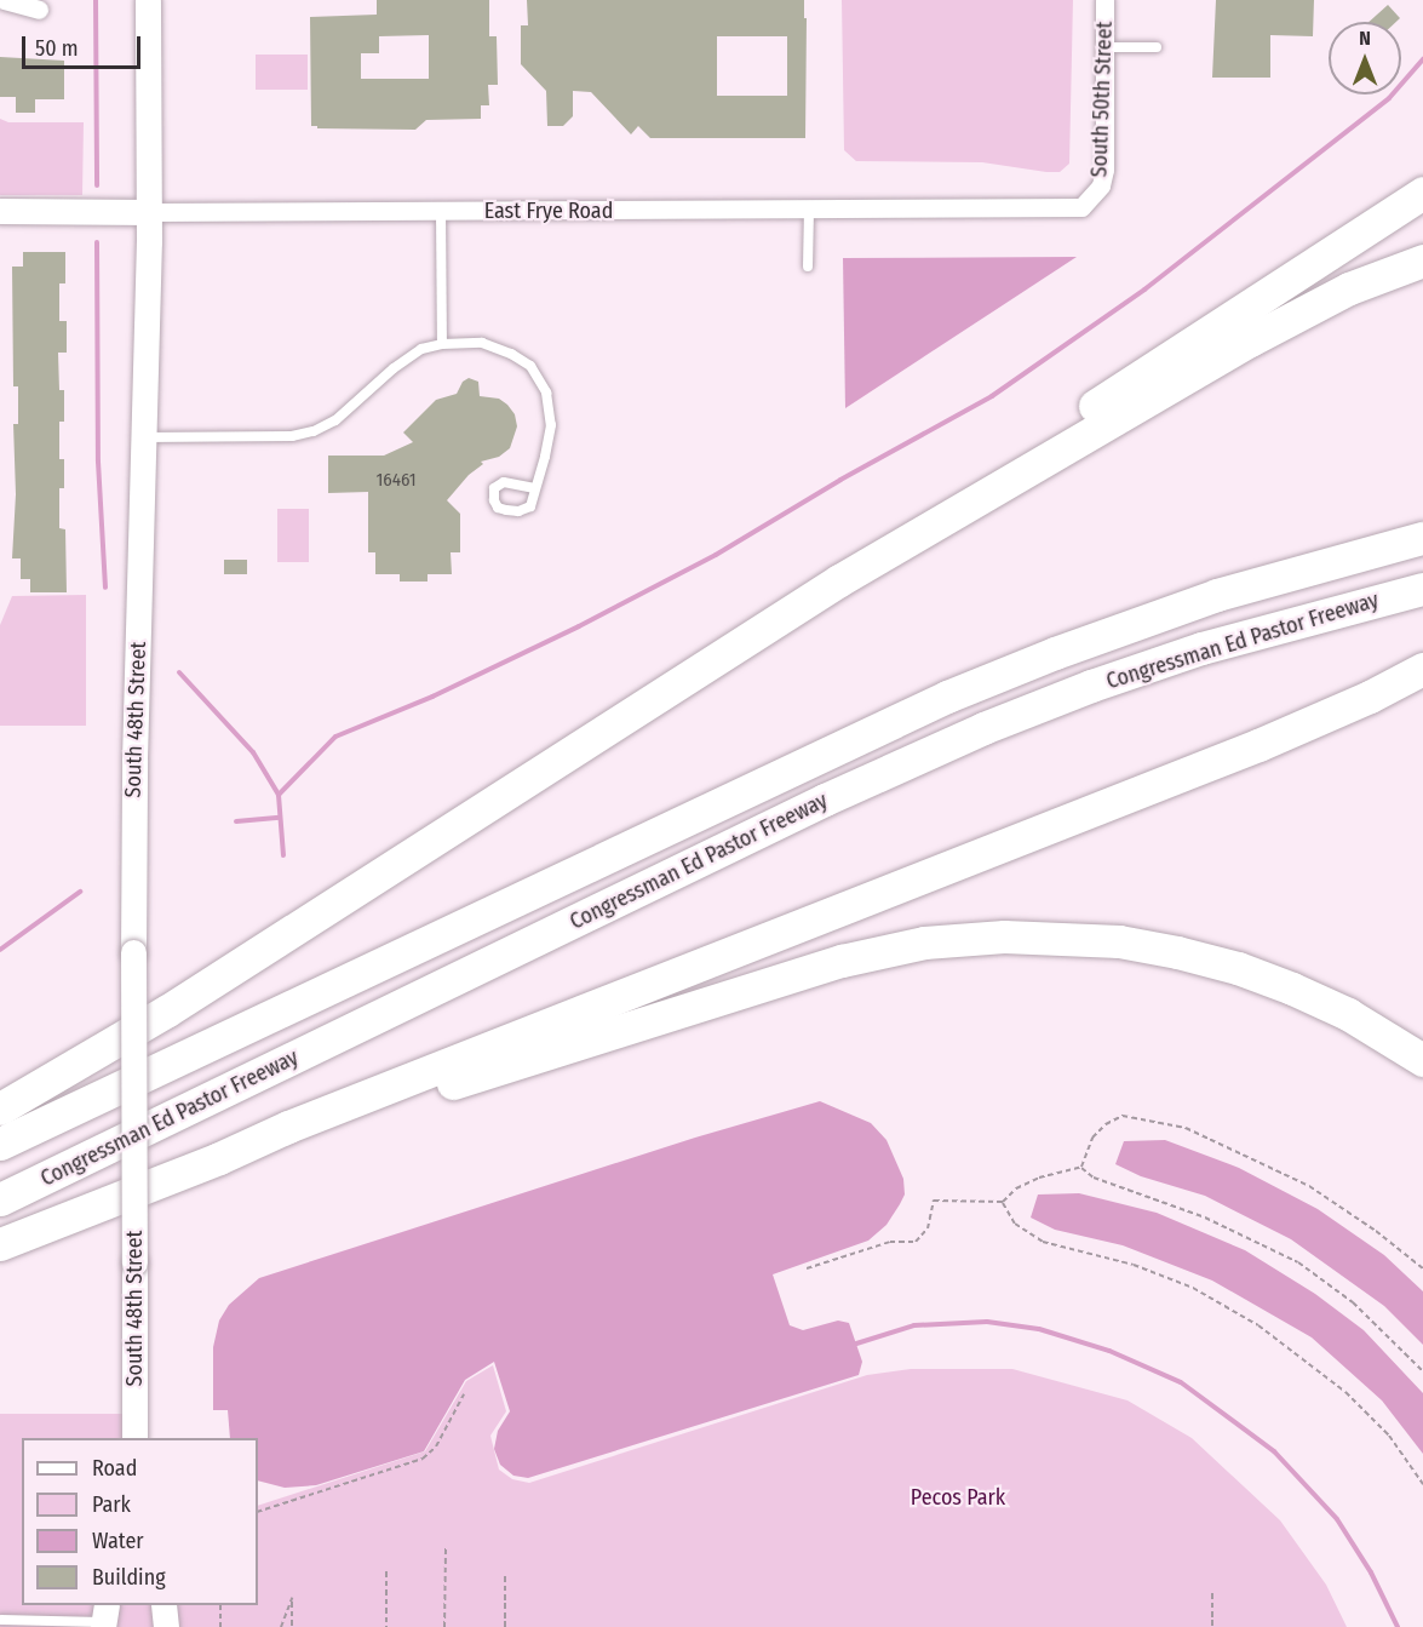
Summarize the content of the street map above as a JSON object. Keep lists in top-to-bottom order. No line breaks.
{"streets":{"highway":["Congressman Ed Pastor Freeway"],"street":["South 50th Street","East Frye Road","South 48th Street"]},"crossings":[["South 50th Street","East Frye Road"],["East Frye Road","South 48th Street"]],"parks":["Pecos Park"],"house_numbers":["16461"],"legend":["Road","Park","Water","Building"],"scale_bar":"50 m","north":"top"}
